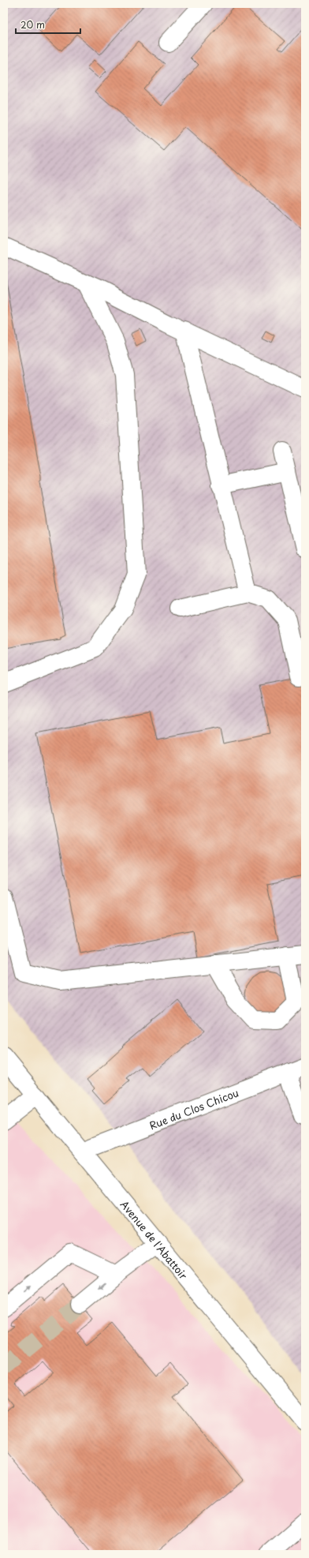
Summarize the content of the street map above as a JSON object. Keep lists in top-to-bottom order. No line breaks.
{"streets":{"street":["Rue du Clos Chicou","Avenue de l'Abattoir"]},"crossings":[["Rue du Clos Chicou","Avenue de l'Abattoir"]],"scale_bar":"20 m"}
